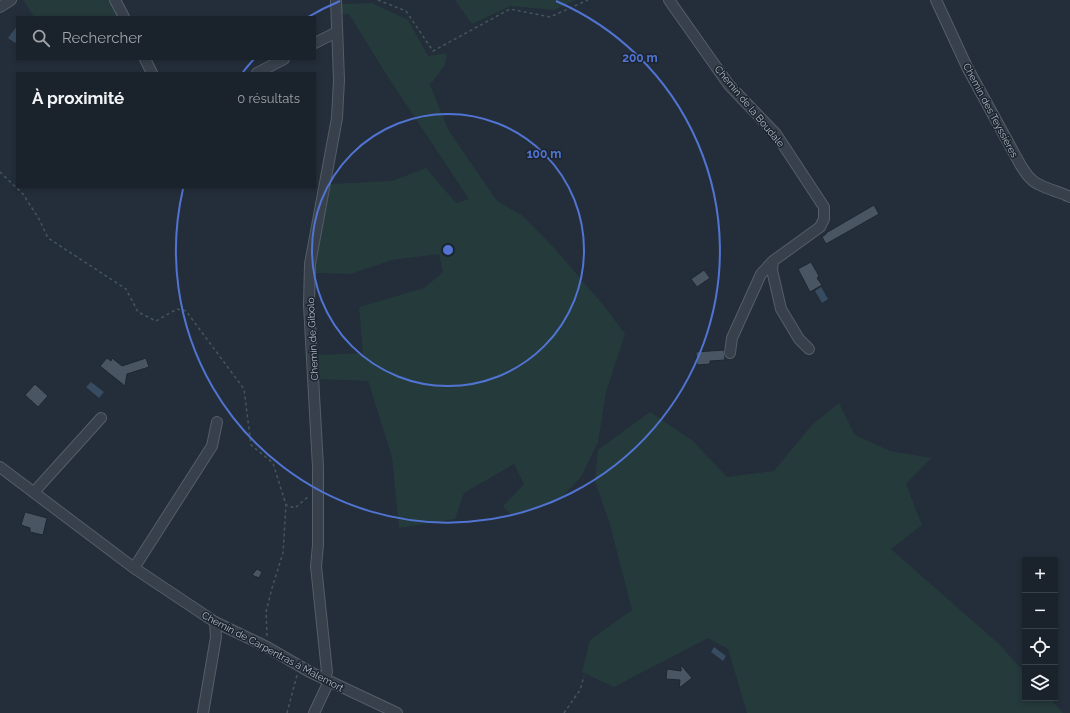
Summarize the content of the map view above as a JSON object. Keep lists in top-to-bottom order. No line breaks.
{"streets":{"street":["Chemin de la Boudale","Chemin des Teyssières","Chemin de Gibolo","Chemin de Carpentras à Malemort"]},"crossings":[["Chemin de Gibolo","Chemin de Carpentras à Malemort"]],"page":{"search":"Rechercher","heading":["À proximité","0 résultats"],"map_buttons":["+","−"]},"rings":["200 m","100 m"]}
